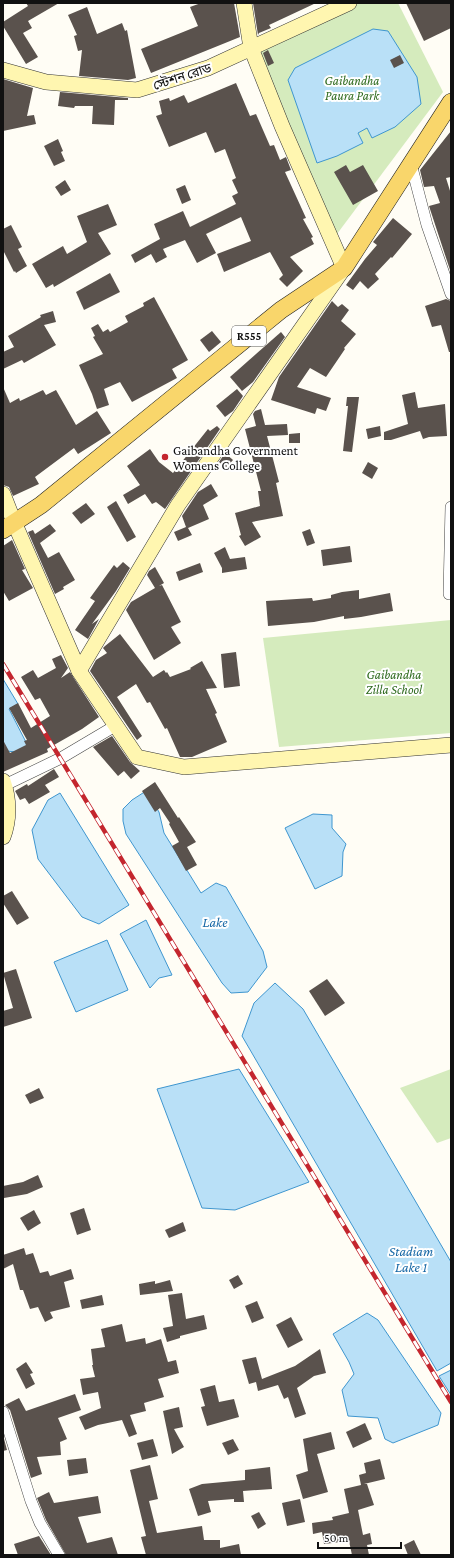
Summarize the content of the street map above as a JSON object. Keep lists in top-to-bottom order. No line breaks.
{"streets":{"main road":["R555"],"street":["স্টেশন রোড"]},"water":["Lake","Stadiam Lake 1"],"parks":["Gaibandha Paura Park","Gaibandha Zilla School"],"places":["Gaibandha Government Womens College"],"scale_bar":"50 m"}
